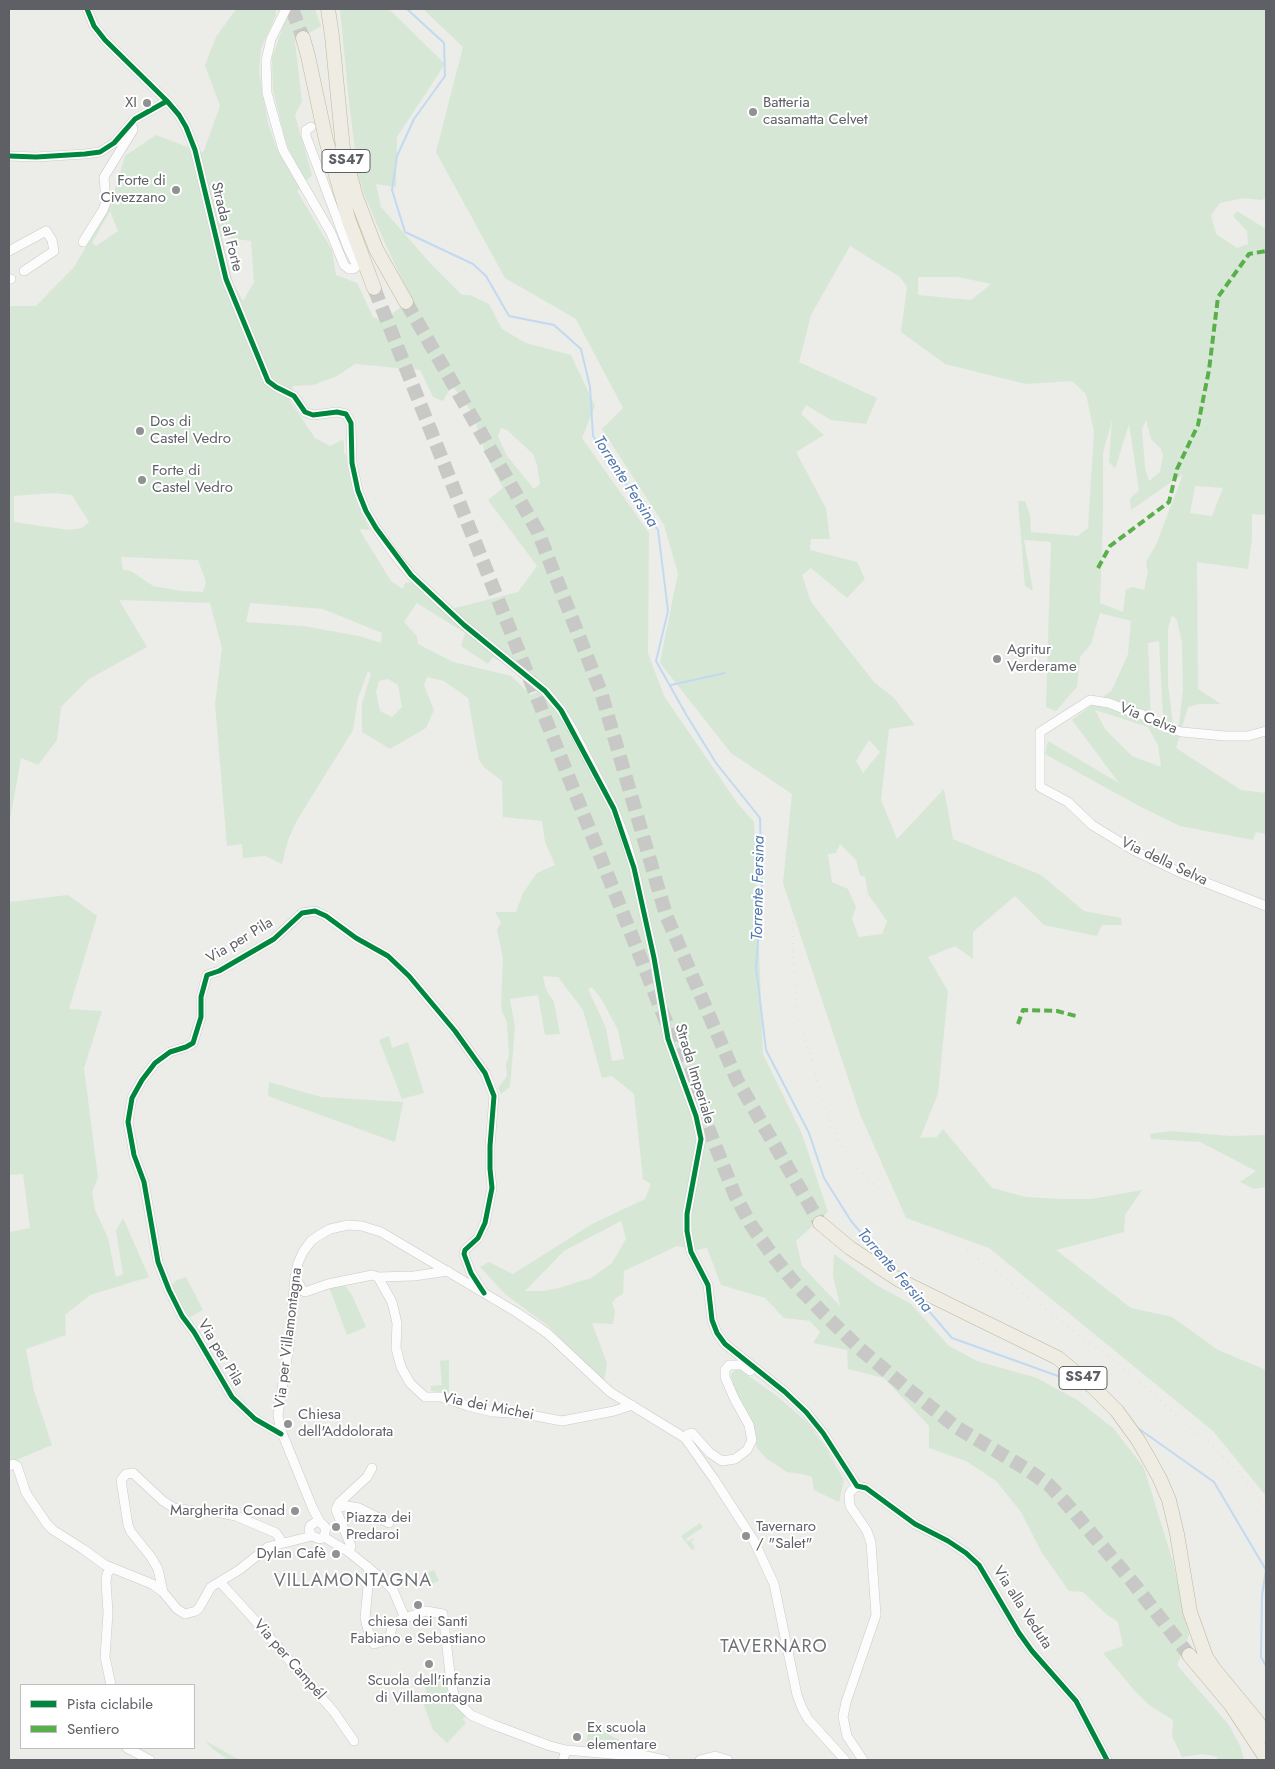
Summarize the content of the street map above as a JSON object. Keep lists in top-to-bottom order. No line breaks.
{"streets":{"highway":["SS47"],"street":["Strada al Forte","Via Celva","Via della Selva","Via per Pila","Strada Imperiale","Via per Villamontagna","Via dei Michei","Via alla Veduta","Via per Campél"]},"crossings":[["Strada al Forte","Strada Imperiale"],["Via Celva","Via della Selva"],["Via per Pila","Via per Villamontagna"],["Strada Imperiale","Via alla Veduta"],["Via per Villamontagna","Via dei Michei"]],"districts":["VILLAMONTAGNA","TAVERNARO"],"water":["Torrente Fersina"],"places":["XI","Batteria casamatta Celvet","Forte di Civezzano","Dos di Castel Vedro","Forte di Castel Vedro","Agritur Verderame","Chiesa dell'Addolorata","Margherita Conad","Piazza dei Predaroi","Tavernaro / \"Salet\"","Dylan Cafè","chiesa dei Santi Fabiano e Sebastiano","Scuola dell'infanzia di Villamontagna","Ex scuola elementare"],"legend":["Pista ciclabile","Sentiero"]}
